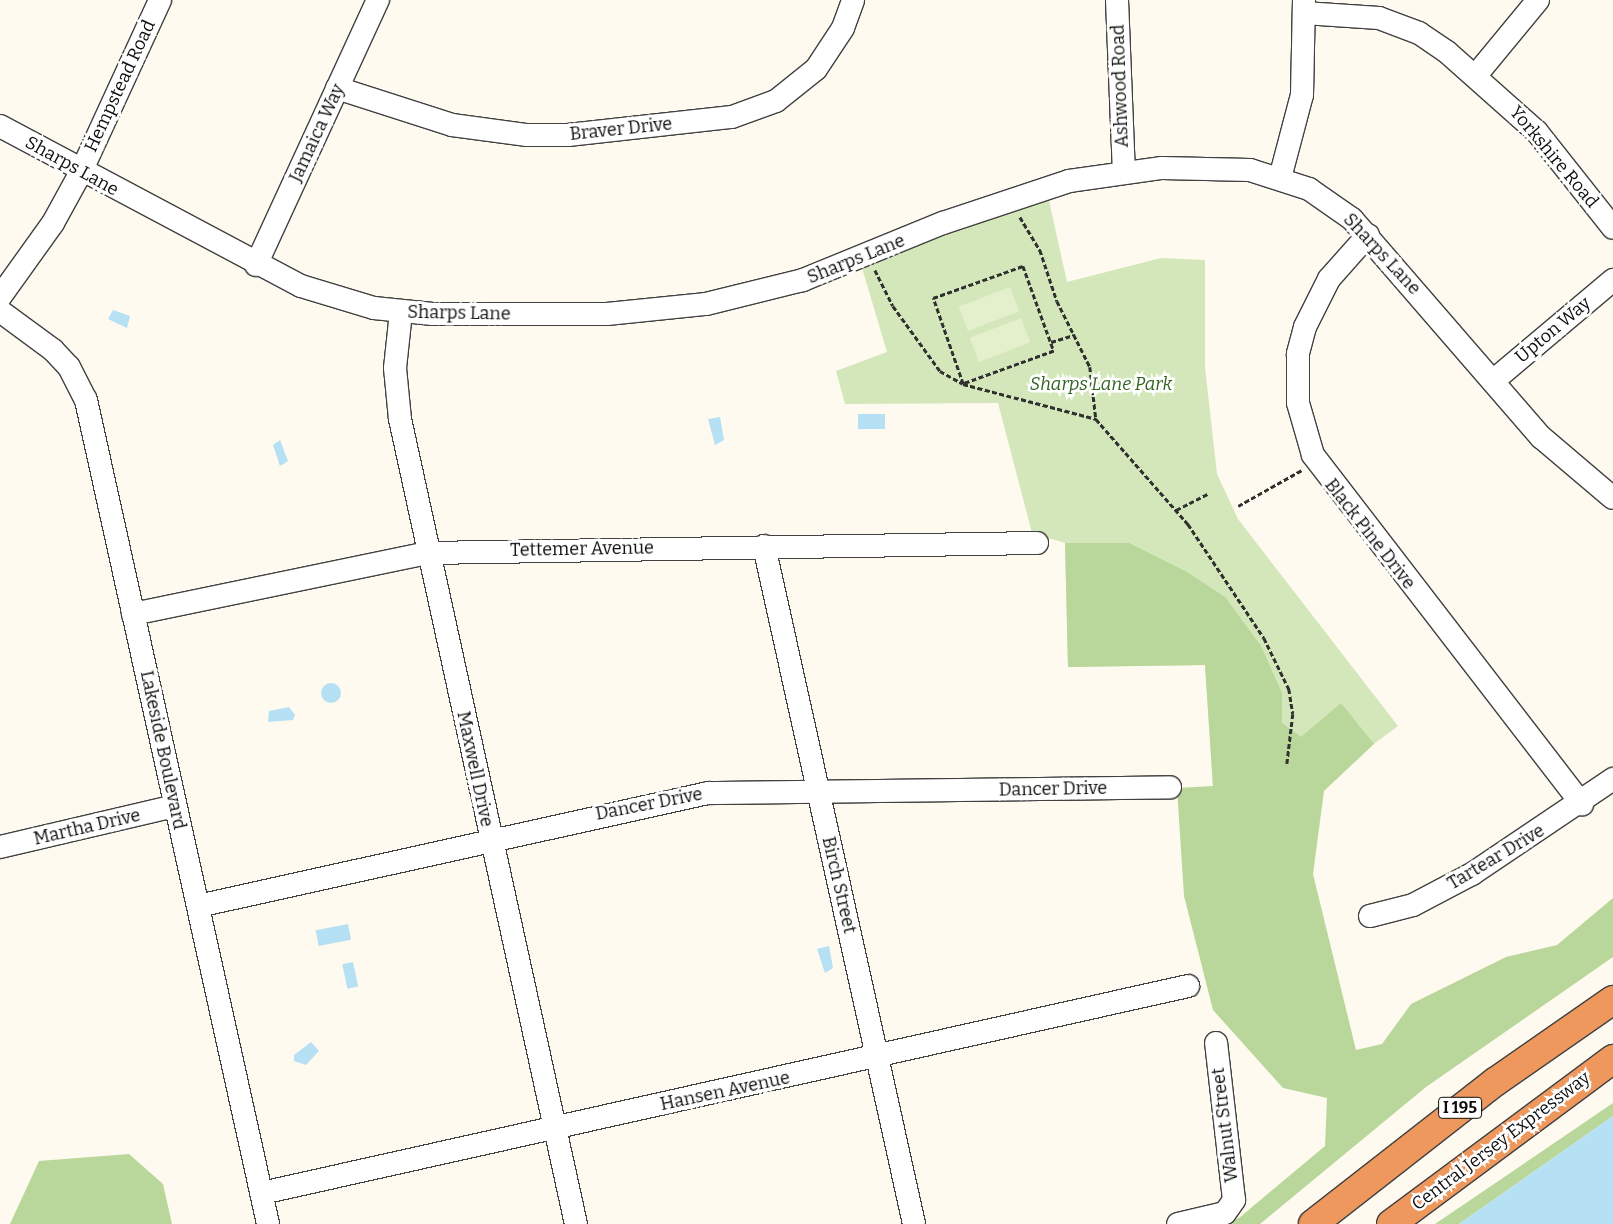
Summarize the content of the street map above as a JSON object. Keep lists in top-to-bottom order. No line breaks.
{"streets":{"highway":["I 195","Central Jersey Expressway"],"street":["Hempstead Road","Ashwood Road","Braver Drive","Jamaica Way","Yorkshire Road","Sharps Lane","Upton Way","Black Pine Drive","Tettemer Avenue","Lakeside Boulevard","Maxwell Drive","Dancer Drive","Martha Drive","Tartear Drive","Birch Street","Hansen Avenue","Walnut Street"]},"crossings":[["Hempstead Road","Sharps Lane"],["Ashwood Road","Sharps Lane"],["Braver Drive","Jamaica Way"],["Jamaica Way","Sharps Lane"],["Sharps Lane","Upton Way"],["Sharps Lane","Black Pine Drive"],["Sharps Lane","Maxwell Drive"],["Black Pine Drive","Tartear Drive"],["Tettemer Avenue","Lakeside Boulevard"],["Tettemer Avenue","Maxwell Drive"],["Tettemer Avenue","Birch Street"],["Lakeside Boulevard","Dancer Drive"],["Lakeside Boulevard","Martha Drive"],["Lakeside Boulevard","Hansen Avenue"],["Maxwell Drive","Dancer Drive"],["Maxwell Drive","Hansen Avenue"],["Dancer Drive","Birch Street"],["Birch Street","Hansen Avenue"]],"parks":["Sharps Lane Park"]}
